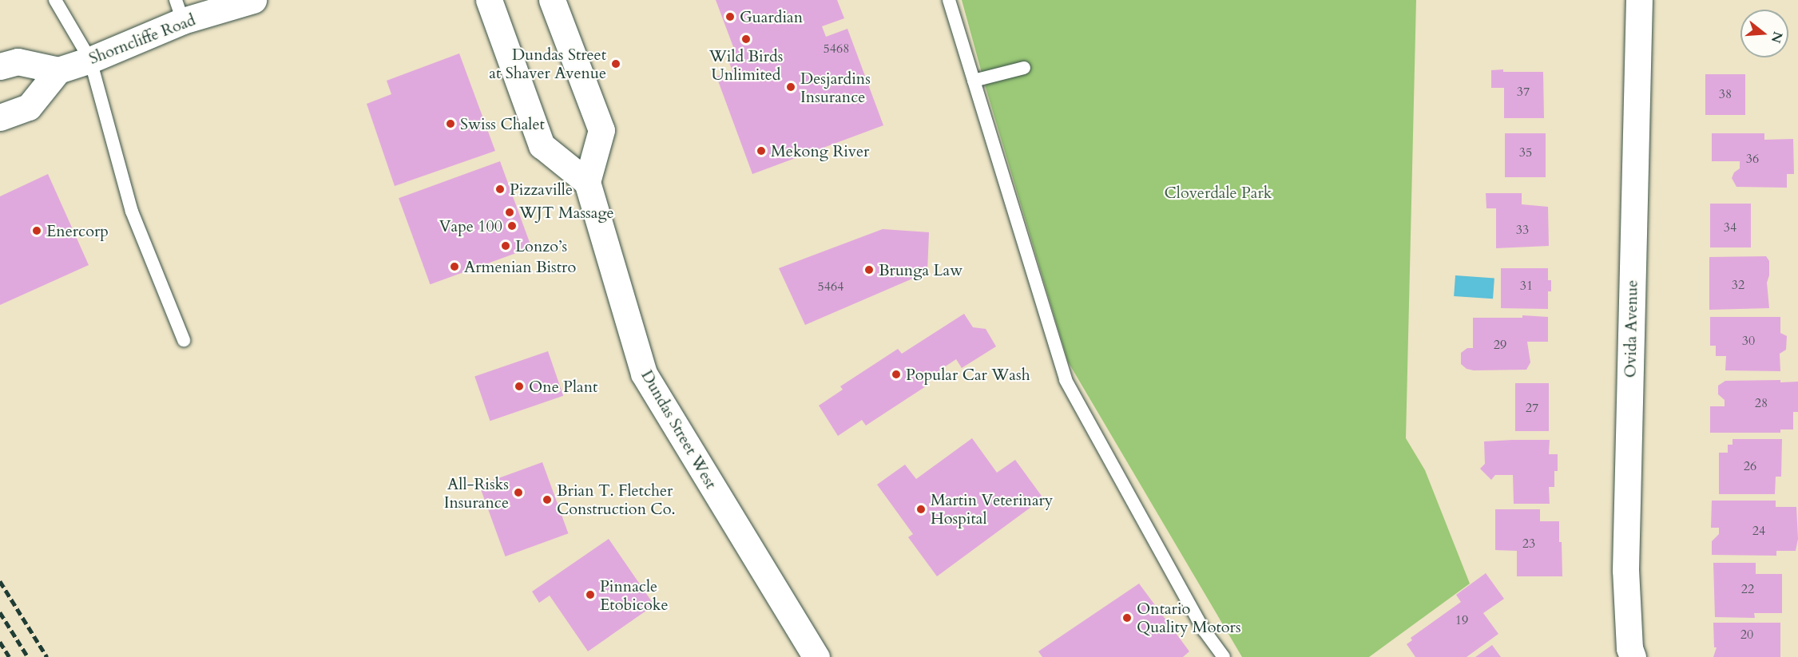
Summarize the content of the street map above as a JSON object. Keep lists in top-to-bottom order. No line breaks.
{"streets":{"street":["Shorncliffe Road","Ovida Avenue","Dundas Street West"]},"parks":["Cloverdale Park"],"places":["Guardian","Wild Birds Unlimited","Dundas Street at Shaver Avenue","Desjardins Insurance","Swiss Chalet","Mekong River","Pizzaville","WJT Massage","Vape 100","Enercorp","Lonzo’s","Armenian Bistro","Brunga Law","Popular Car Wash","One Plant","All-Risks Insurance","Brian T. Fletcher Construction Co.","Martin Veterinary Hospital","Pinnacle Etobicoke","Ontario Quality Motors"],"house_numbers":["5468","37","38","35","36","34","33","32","31","5464","30","29","28","27","26","24","23","22","19","20"],"north":"right"}
